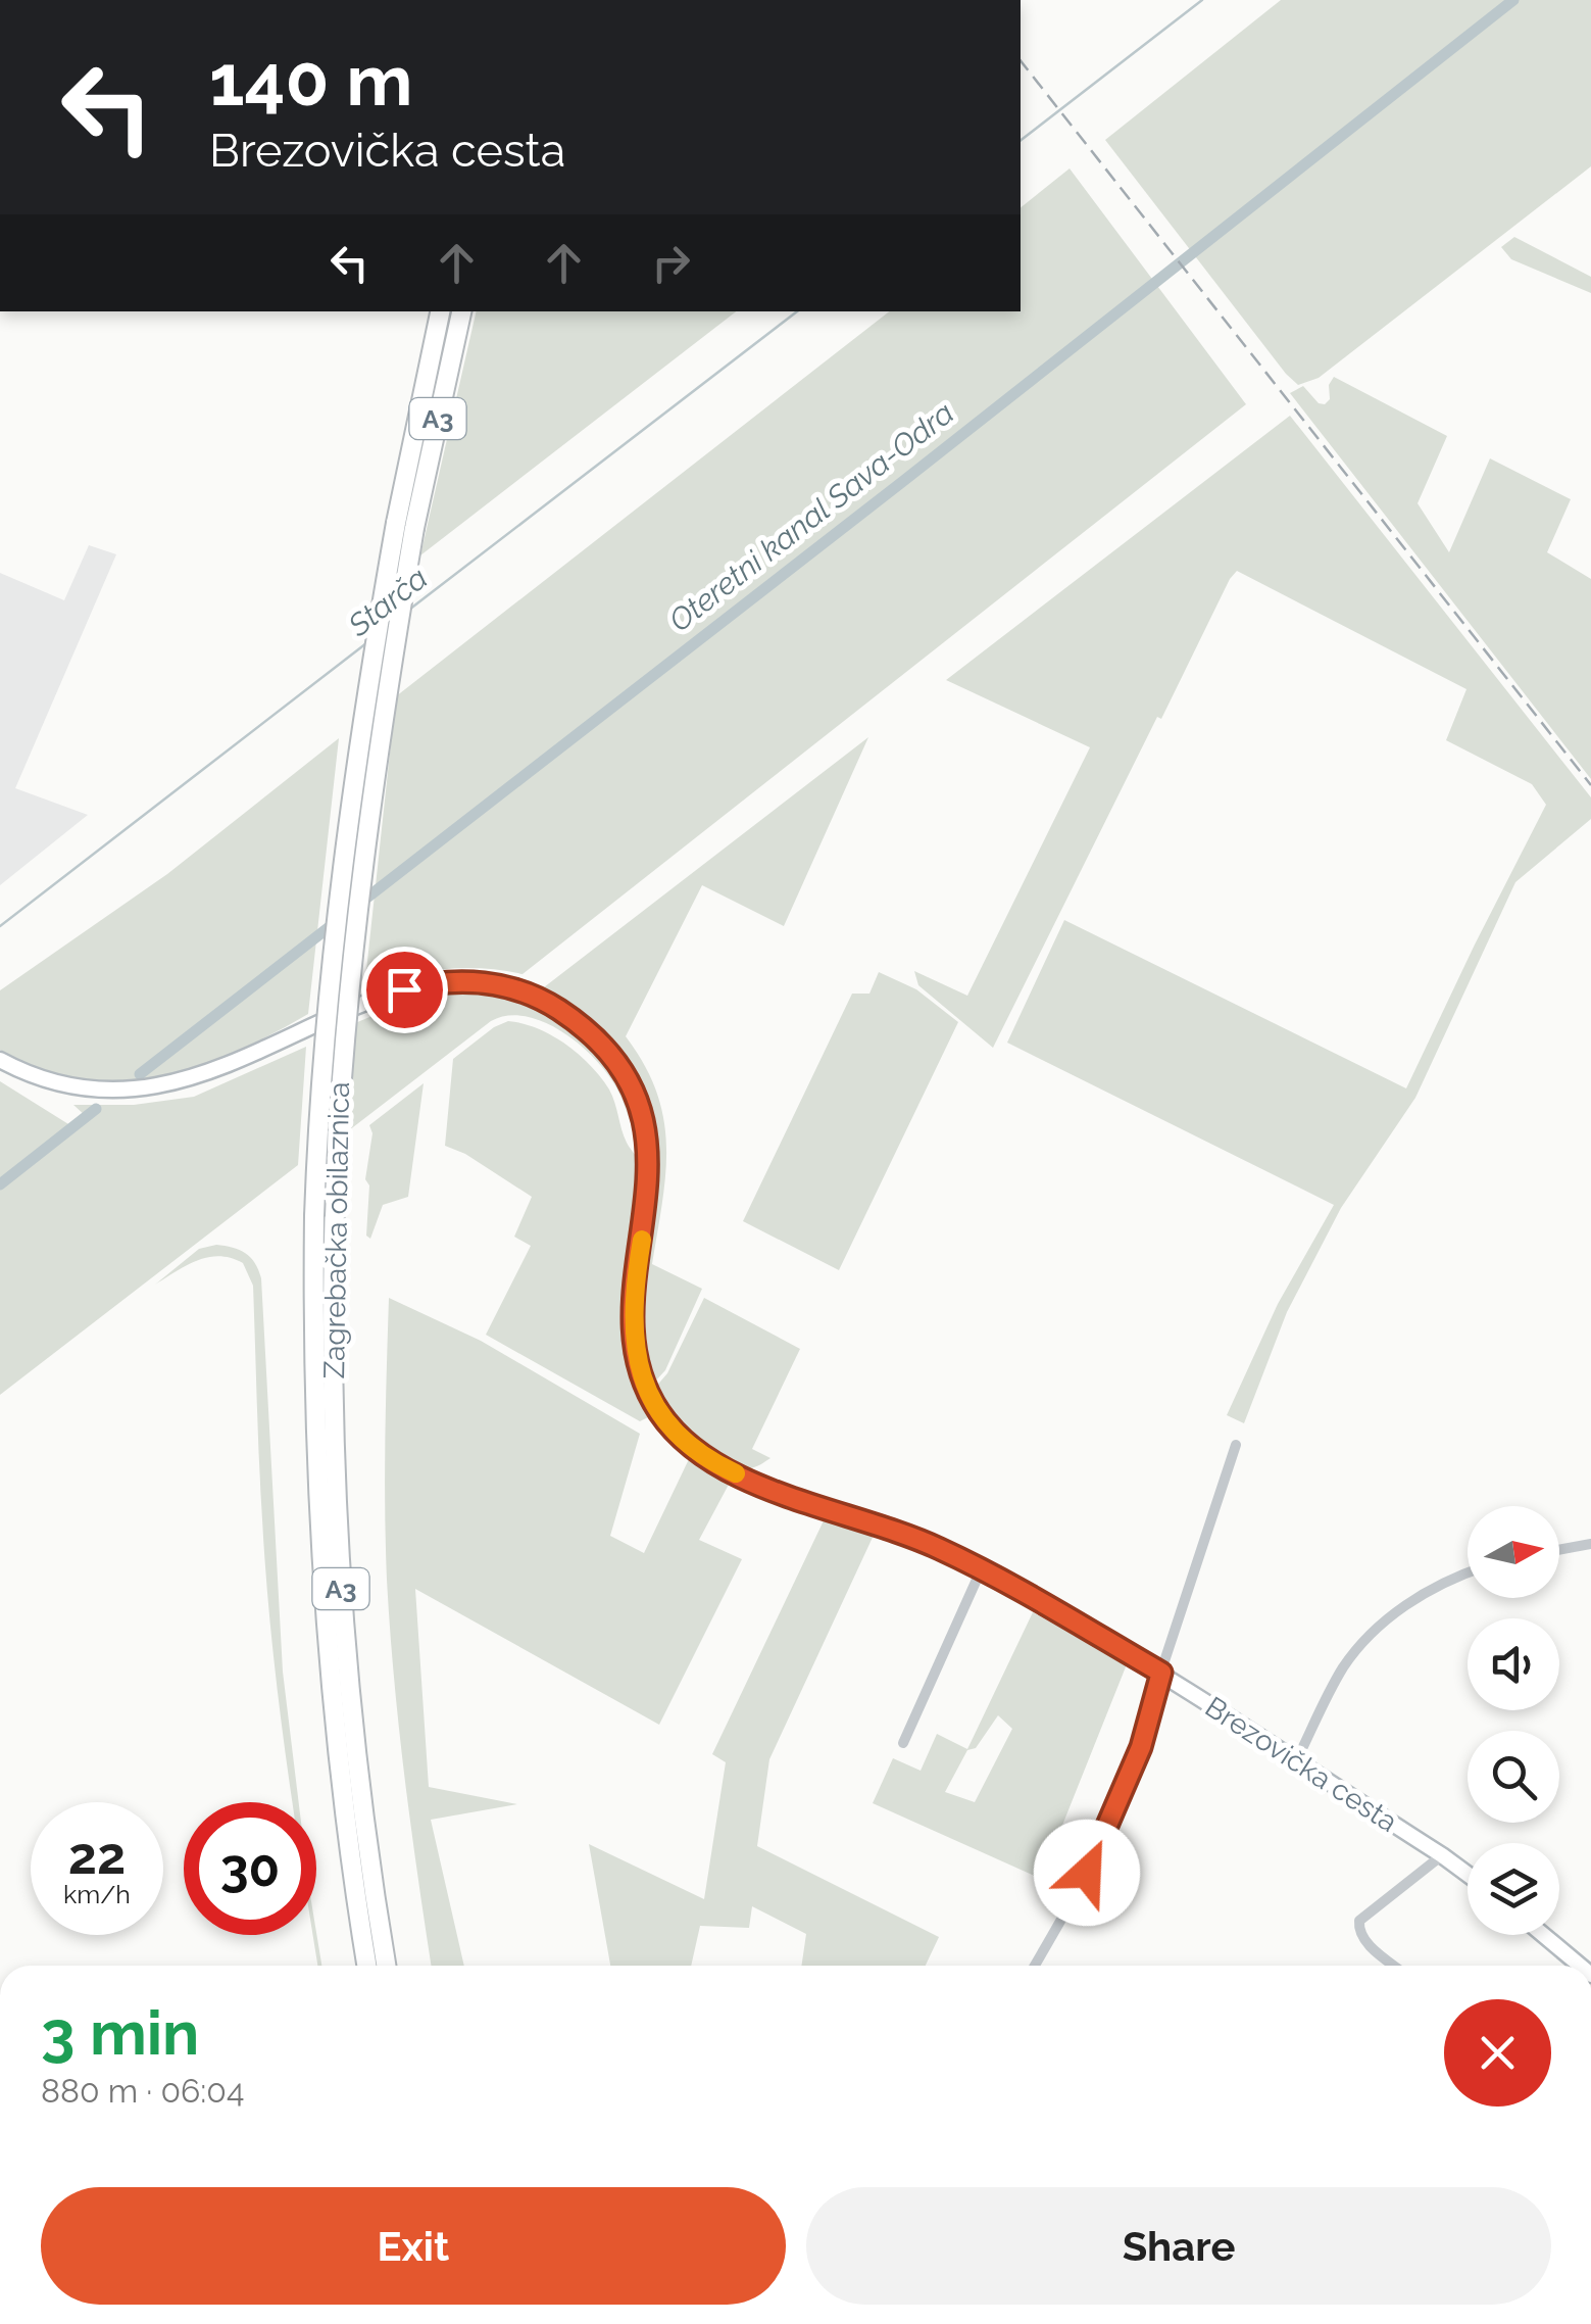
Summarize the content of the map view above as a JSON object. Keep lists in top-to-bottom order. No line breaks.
{"streets":{"highway":["A3","Zagrebačka obilaznica"],"main road":["Brezovička cesta"]},"water":["Oteretni kanal Sava-Odra","Starča"],"north":"right","page":{"turn":["140 m","Brezovička cesta"],"speed":"22 km/h","limit":"30","heading":["3 min","880 m · 06:04"],"buttons":["Exit","Share"]}}
